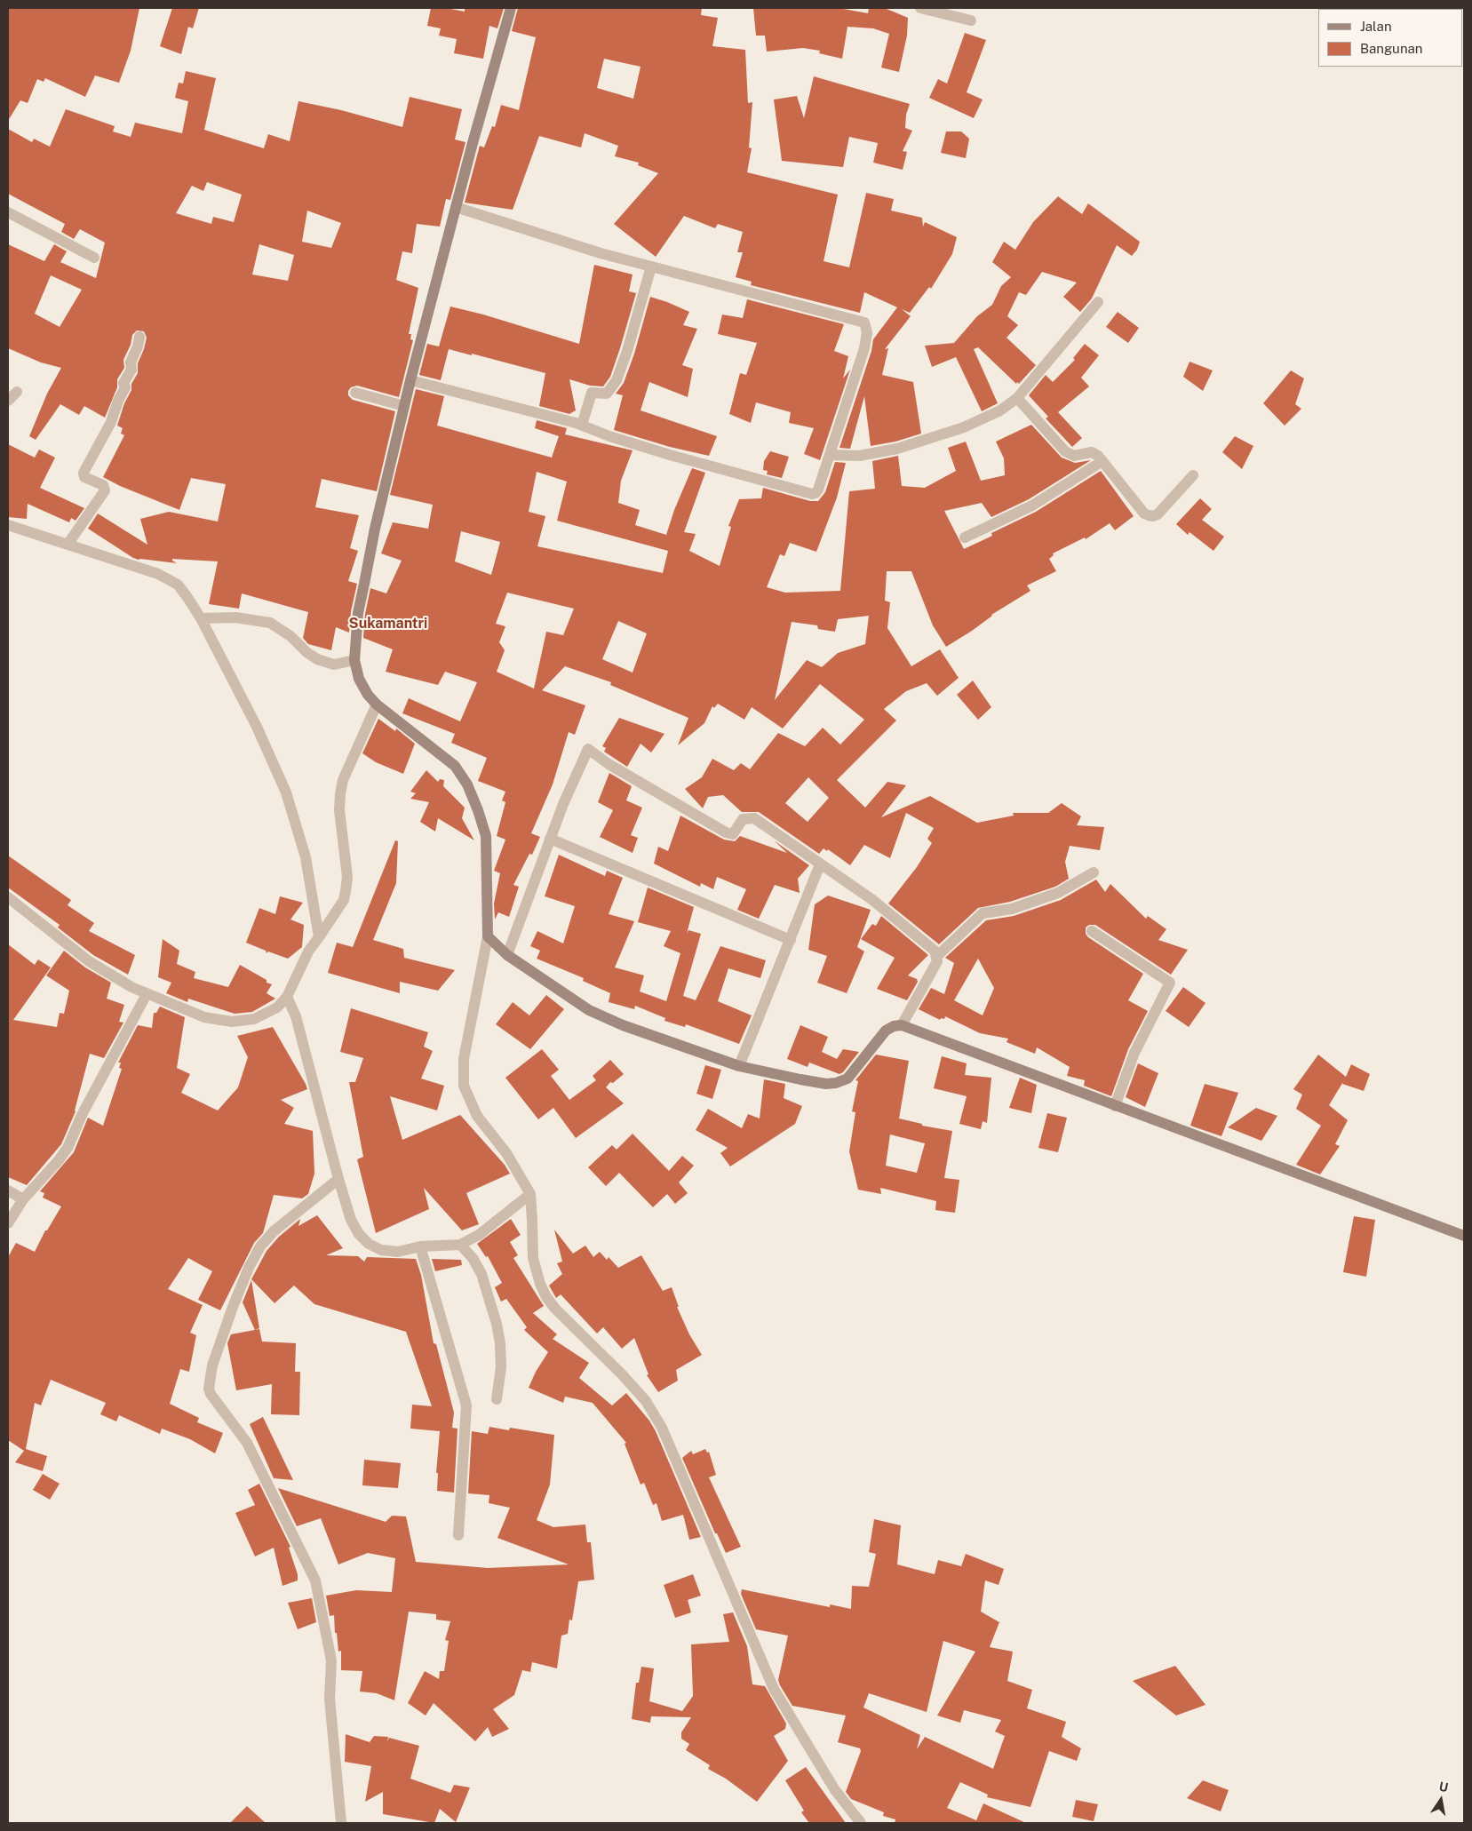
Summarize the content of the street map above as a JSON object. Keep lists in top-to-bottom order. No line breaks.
{"districts":["Sukamantri"],"legend":["Jalan","Bangunan"],"north":"top"}
